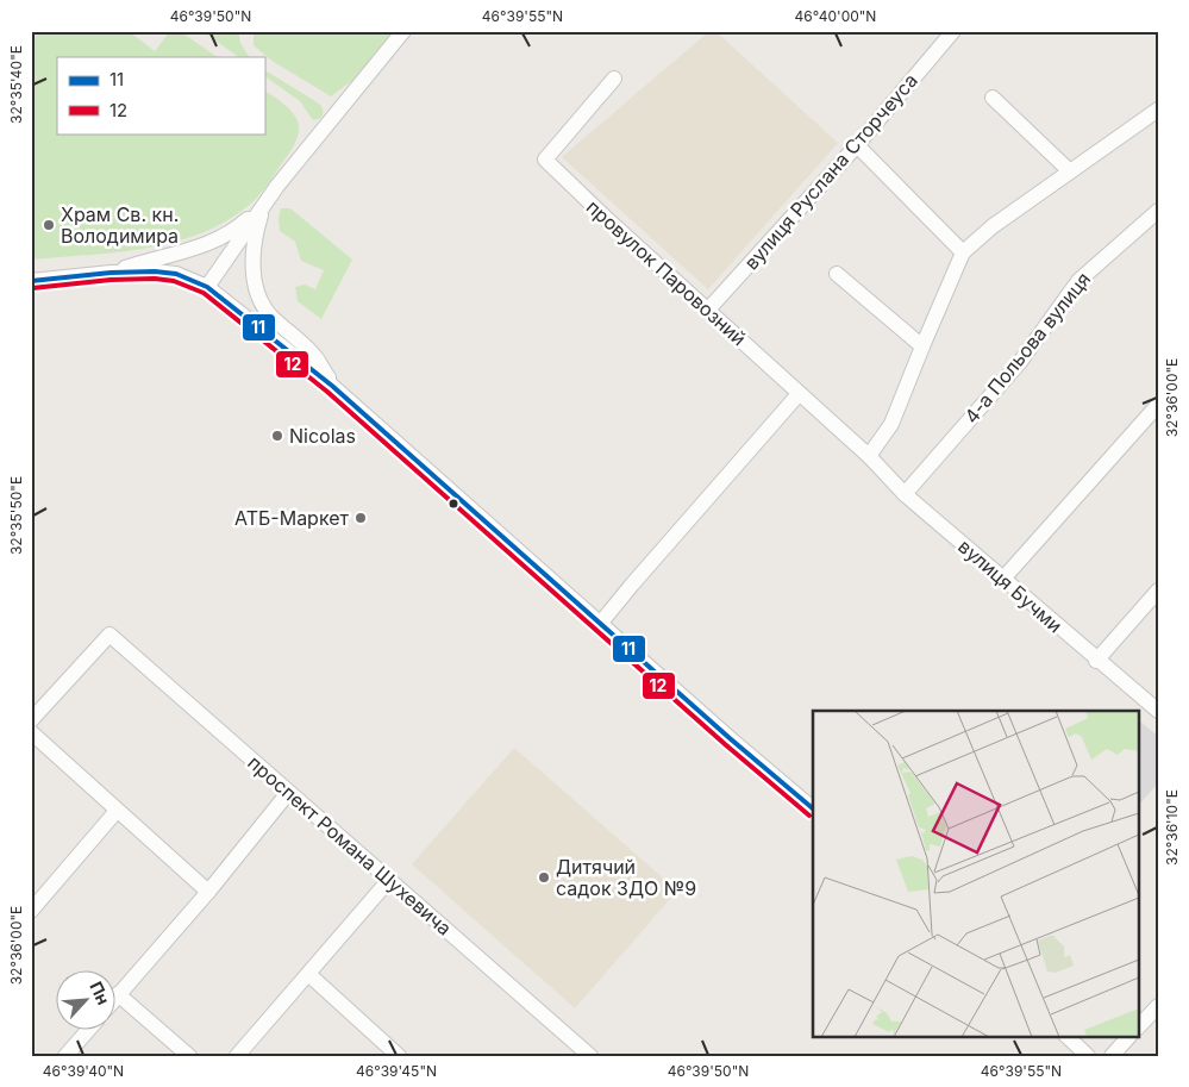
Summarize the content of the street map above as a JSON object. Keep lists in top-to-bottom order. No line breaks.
{"streets":{"street":["вулиця Руслана Сторчеуса","провулок Паровозний","4-а Польова вулиця","вулиця Бучми","проспект Романа Шухевича"]},"crossings":[["вулиця Руслана Сторчеуса","провулок Паровозний"],["провулок Паровозний","вулиця Бучми"],["4-а Польова вулиця","вулиця Бучми"]],"places":["Храм Св. кн. Володимира","Nicolas","АТБ-Маркет","Дитячий садок ЗДО №9"],"lines":["transit line 11","transit line 12"],"legend":["11","12"],"north":"top right","coordinates":["46°39'50\"N","46°39'55\"N","46°40'00\"N","32°35'40\"E","32°36'00\"E","32°35'50\"E","32°36'10\"E","46°39'40\"N","46°39'45\"N"]}
